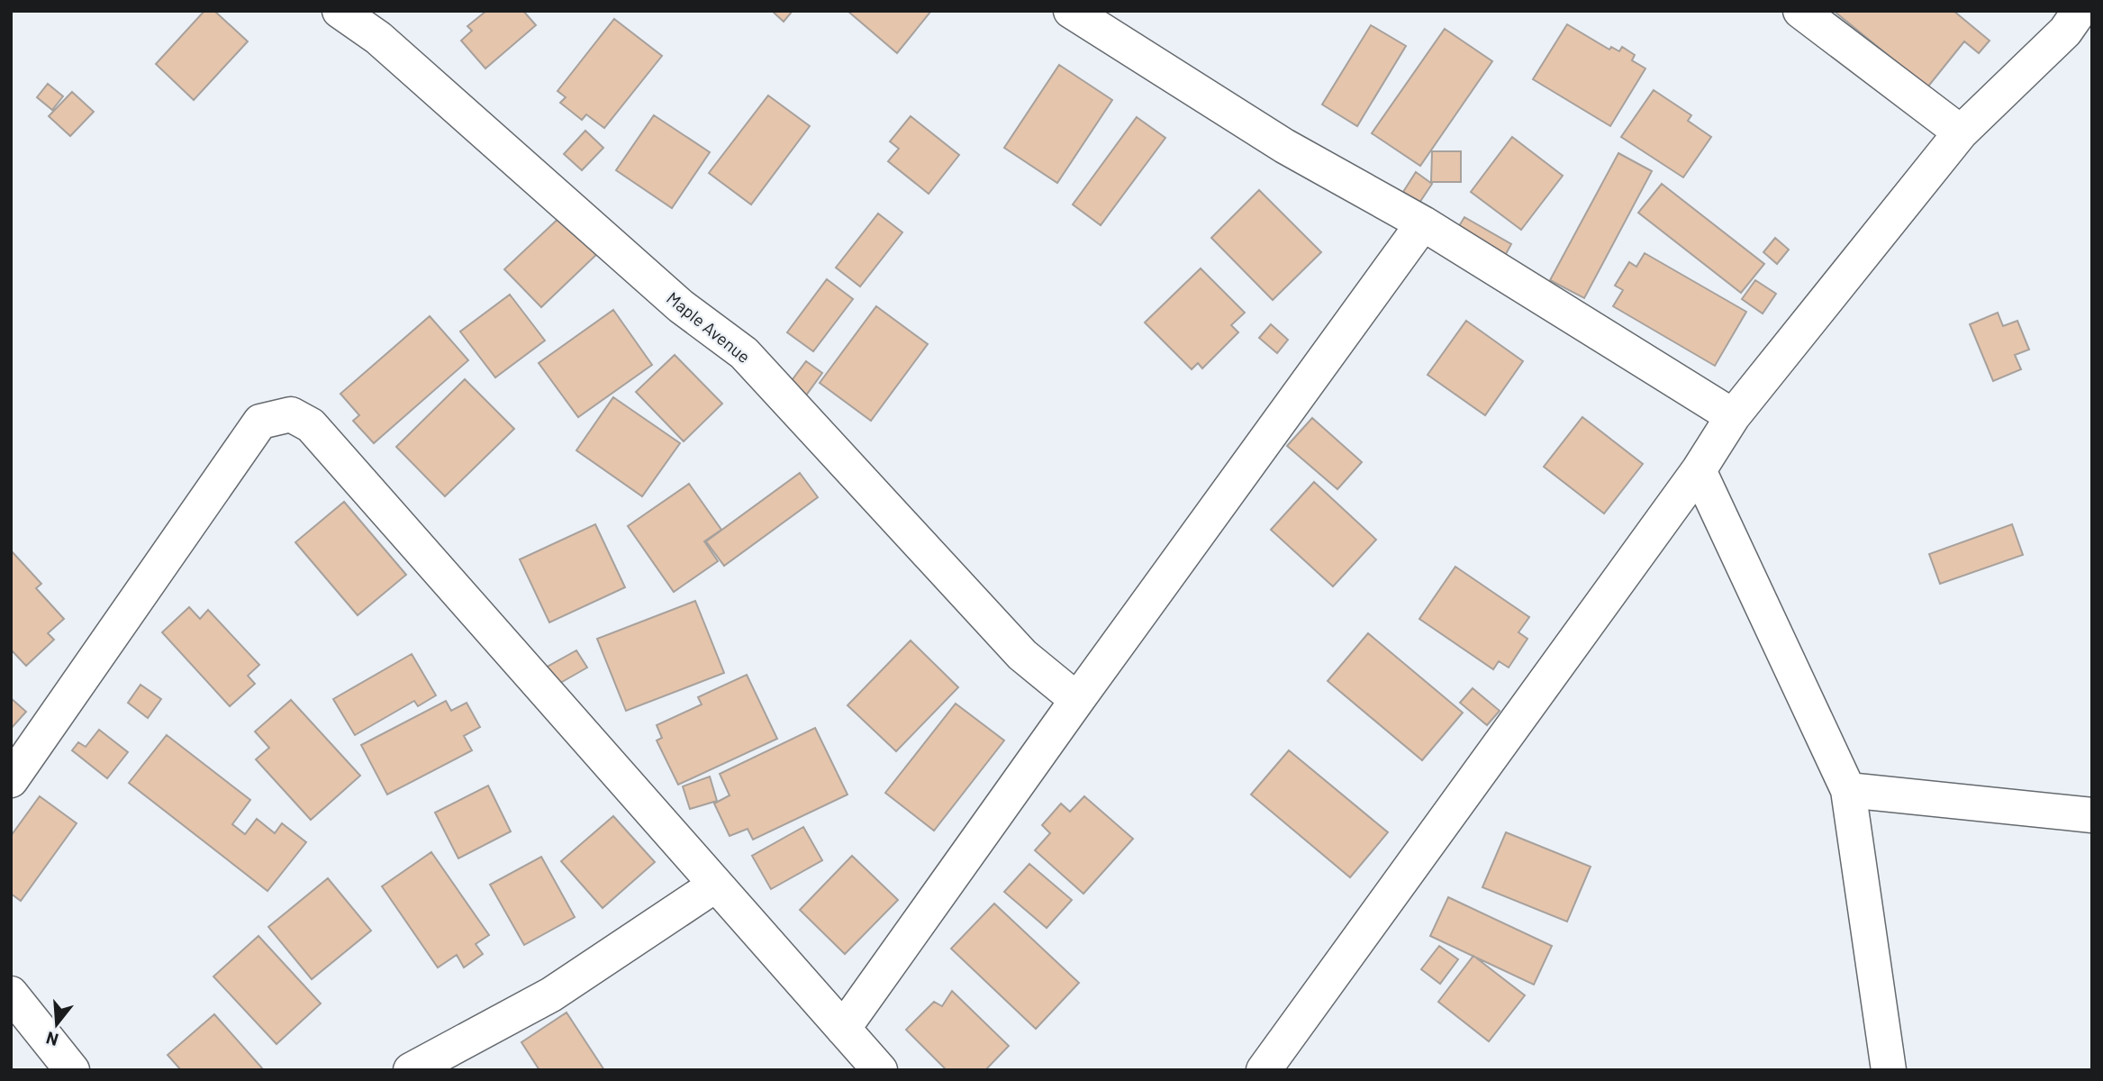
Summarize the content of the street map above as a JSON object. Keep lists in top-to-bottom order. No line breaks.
{"streets":{"street":["Maple Avenue"]},"north":"bottom"}
